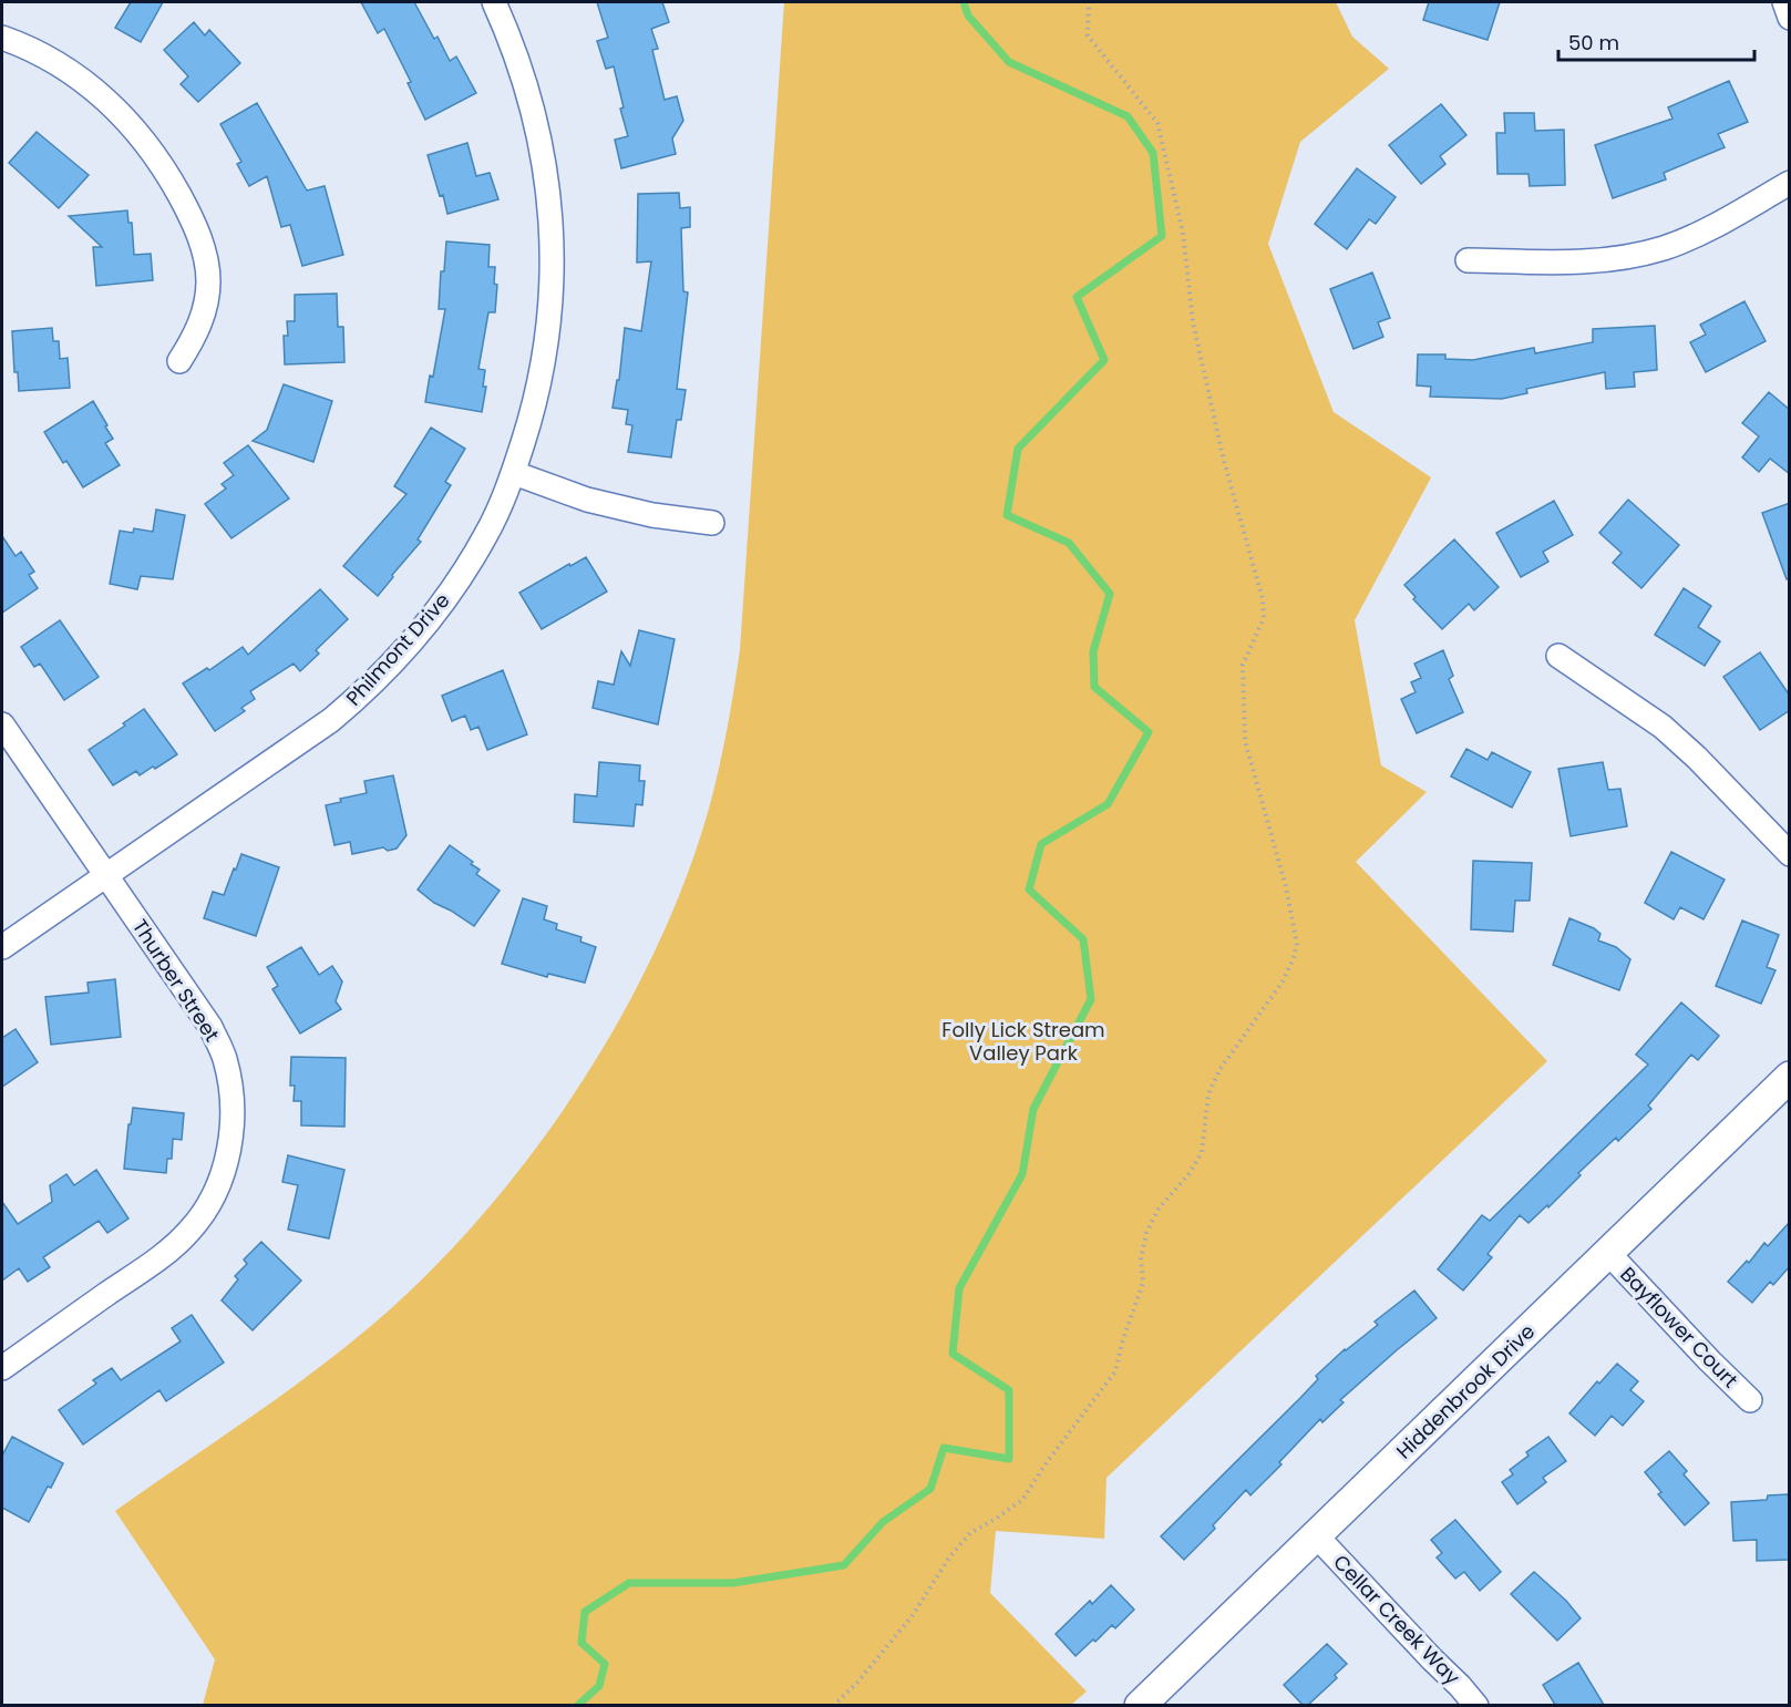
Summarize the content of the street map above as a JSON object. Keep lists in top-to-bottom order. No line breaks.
{"streets":{"street":["Philmont Drive","Thurber Street","Bayflower Court","Hiddenbrook Drive","Cellar Creek Way"]},"crossings":[["Philmont Drive","Thurber Street"],["Bayflower Court","Hiddenbrook Drive"],["Hiddenbrook Drive","Cellar Creek Way"]],"parks":["Folly Lick Stream Valley Park"],"scale_bar":"50 m"}
